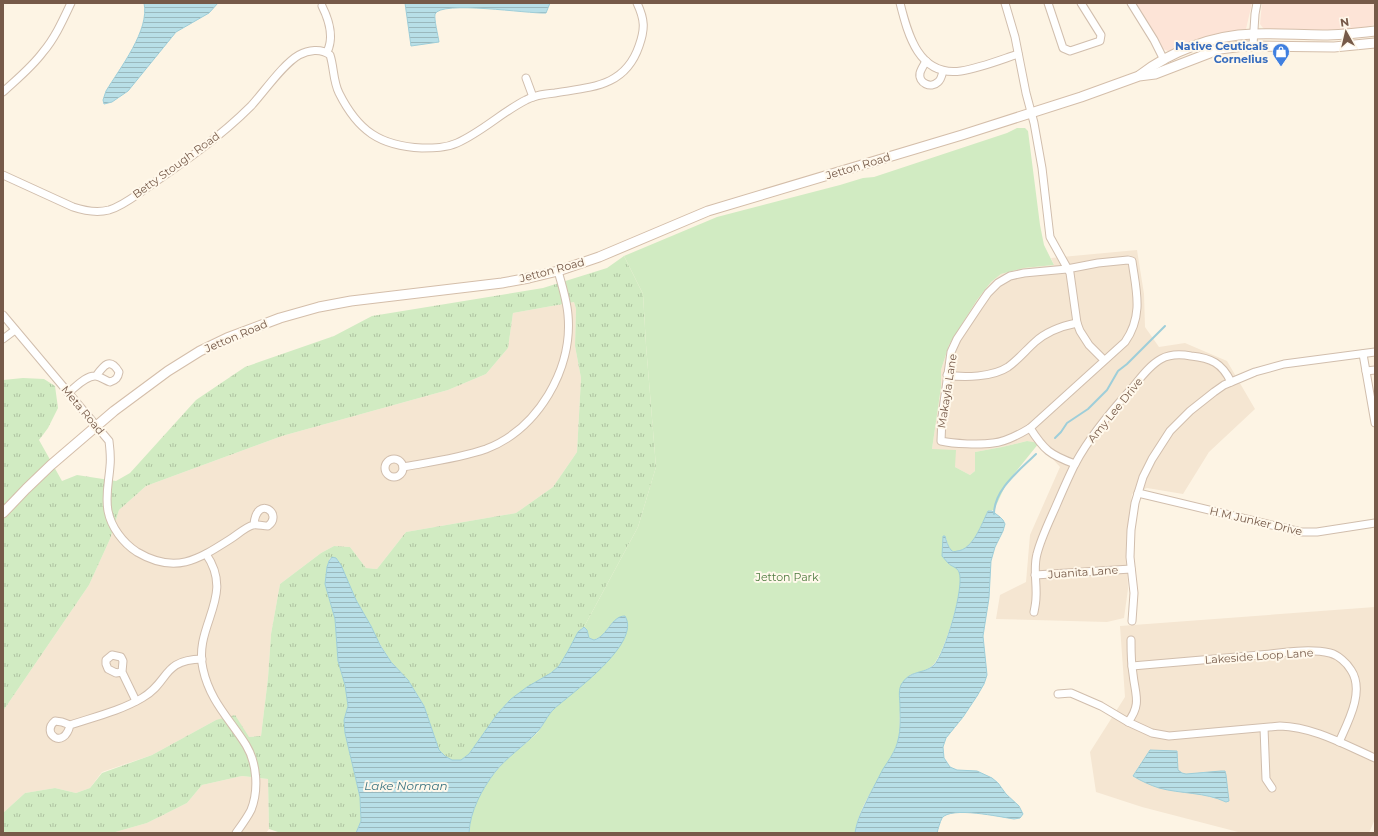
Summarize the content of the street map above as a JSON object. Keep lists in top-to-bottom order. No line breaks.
{"streets":{"street":["Betty Stough Road","Jetton Road","Makayla Lane","Meta Road","Amy Lee Drive","H M Junker Drive","Juanita Lane","Lakeside Loop Lane"]},"crossings":[["Jetton Road","Meta Road"],["Amy Lee Drive","Juanita Lane"]],"water":["Lake Norman"],"parks":["Jetton Park"],"places":{"shop":["Native Ceuticals Cornelius"]},"north":"top"}
